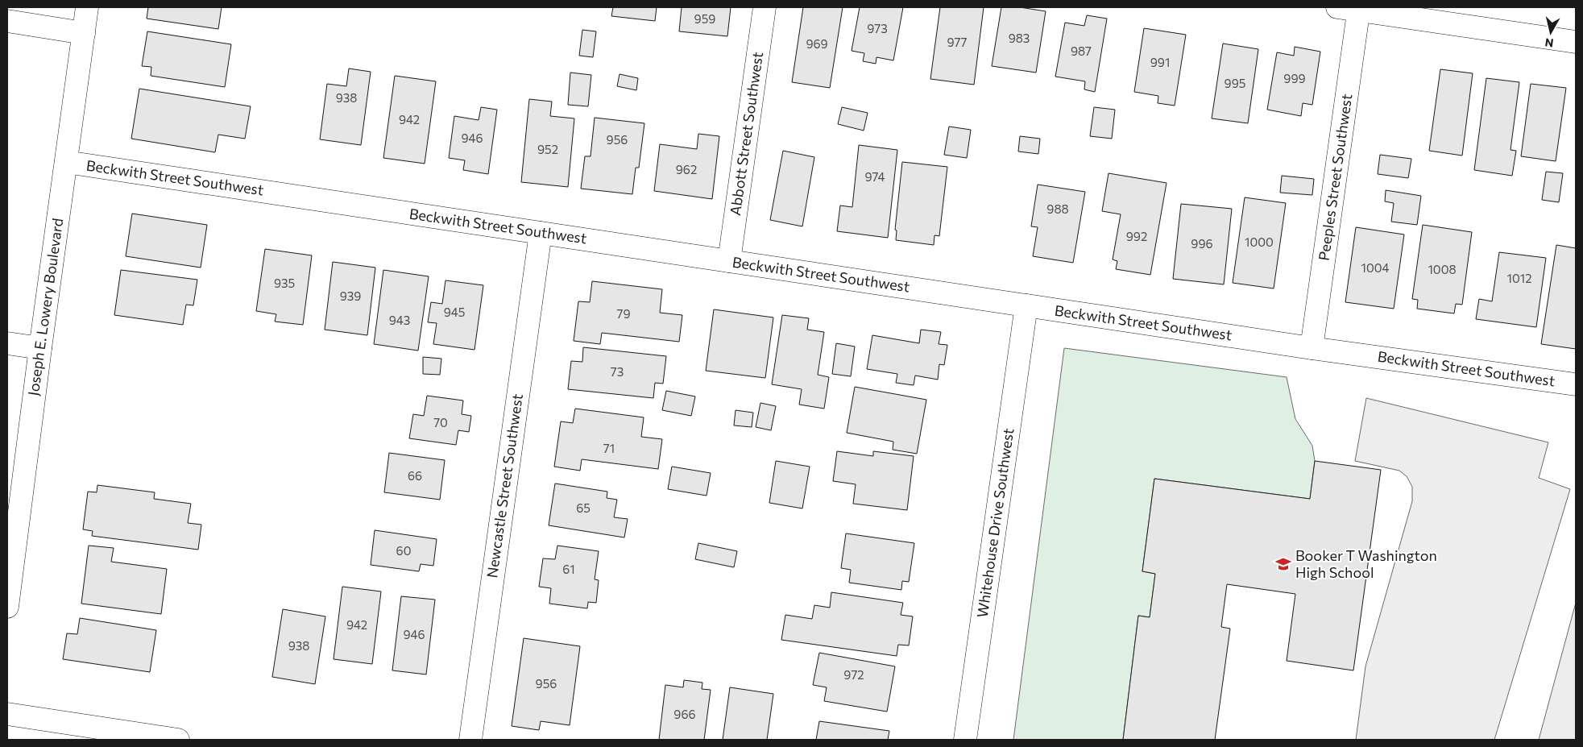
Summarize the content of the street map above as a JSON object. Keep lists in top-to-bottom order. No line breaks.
{"streets":{"street":["Abbott Street Southwest","Peeples Street Southwest","Beckwith Street Southwest","Joseph E. Lowery Boulevard","Newcastle Street Southwest","Whitehouse Drive Southwest"]},"crossings":[["Abbott Street Southwest","Beckwith Street Southwest"],["Peeples Street Southwest","Beckwith Street Southwest"],["Beckwith Street Southwest","Joseph E. Lowery Boulevard"],["Beckwith Street Southwest","Newcastle Street Southwest"],["Beckwith Street Southwest","Whitehouse Drive Southwest"]],"places":{"school or university":["Booker T Washington High School"]},"house_numbers":["959","973","983","977","969","987","991","999","995","938","942","946","956","952","962","974","988","992","1000","996","1004","1008","1012","935","939","945","79","943","73","70","71","66","65","60","61","942","946","938","972","956","966"],"north":"bottom"}
